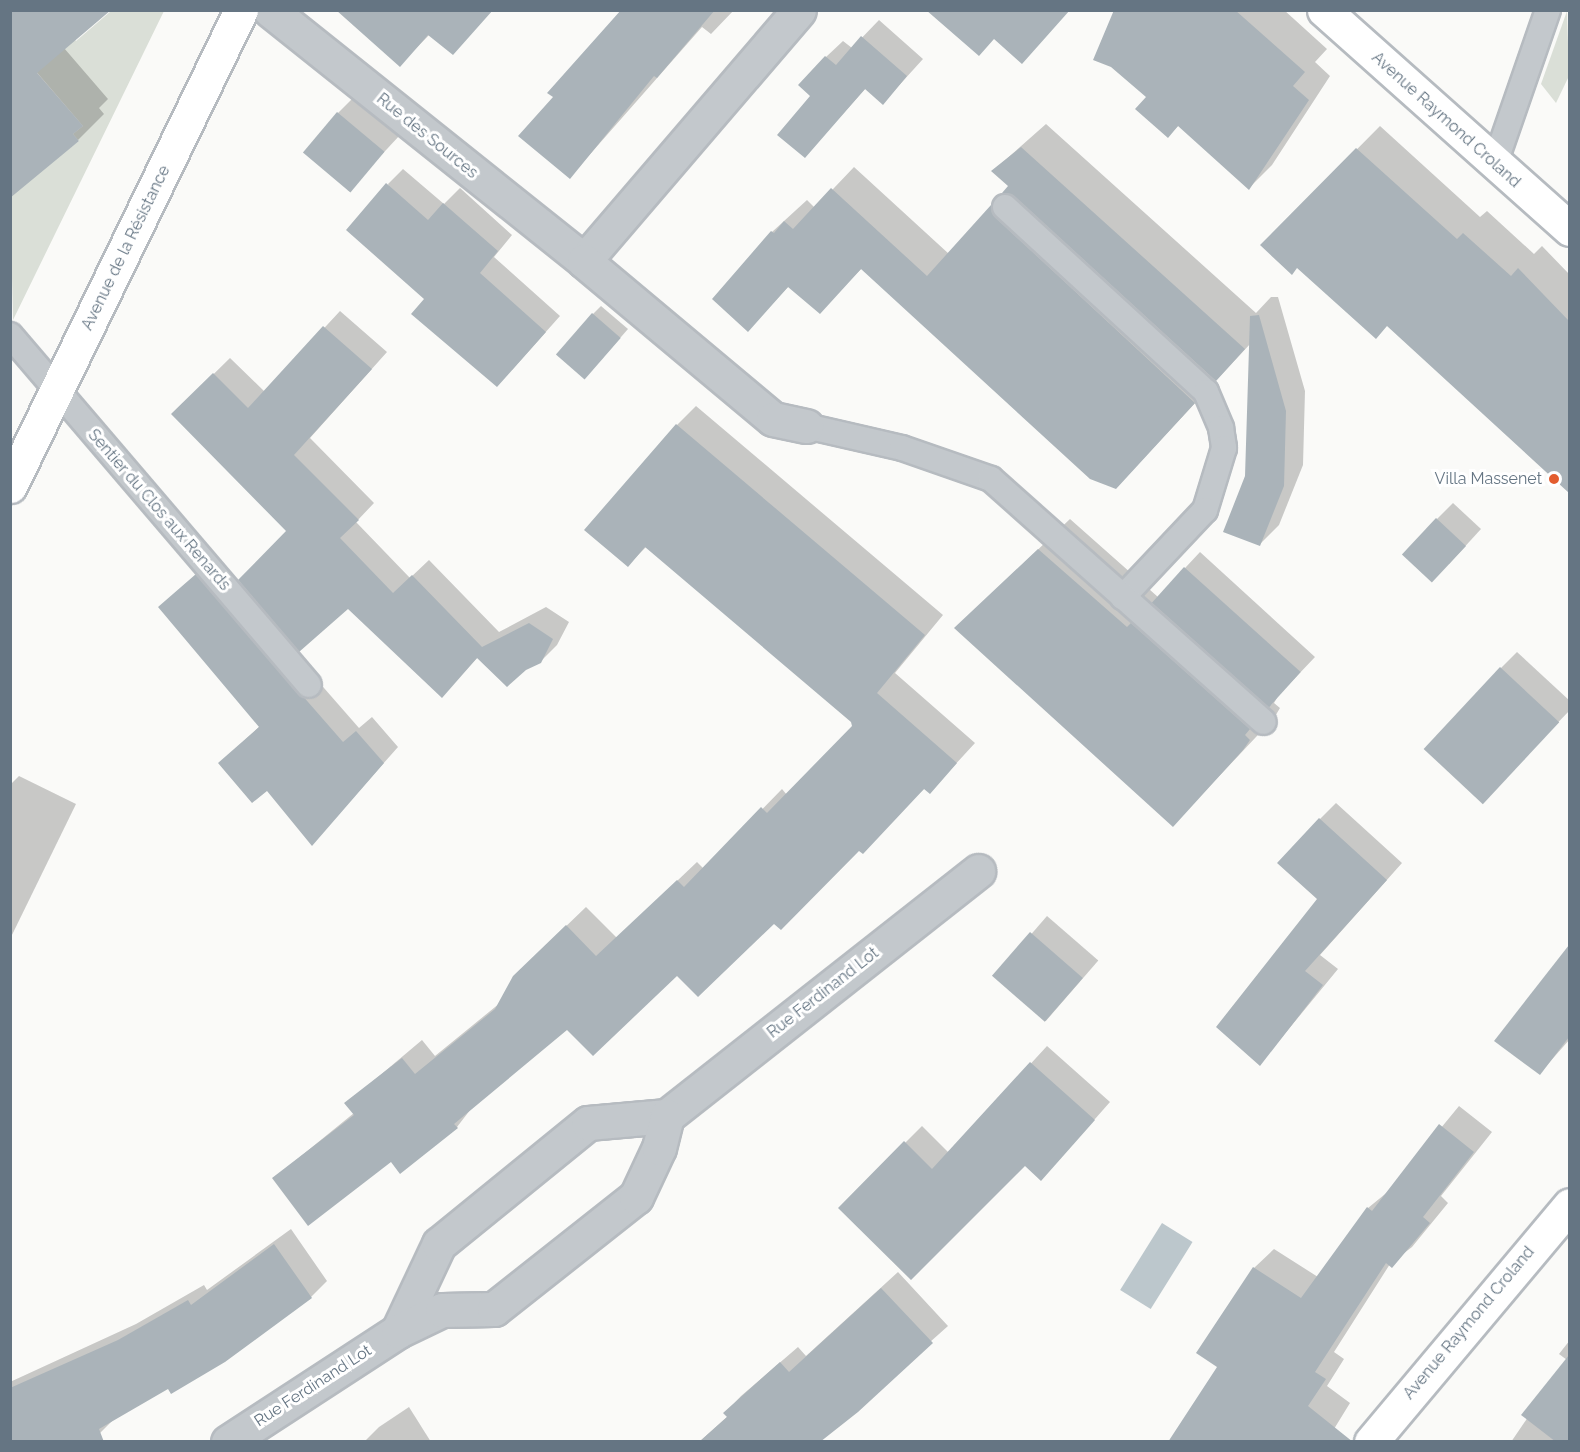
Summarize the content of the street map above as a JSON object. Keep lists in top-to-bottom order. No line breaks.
{"streets":{"main road":["Avenue Raymond Croland","Avenue de la Résistance"],"street":["Rue des Sources","Rue Ferdinand Lot"],"lane":["Sentier du Clos aux Renards"]},"crossings":[["Avenue de la Résistance","Sentier du Clos aux Renards"]],"places":["Villa Massenet"]}
